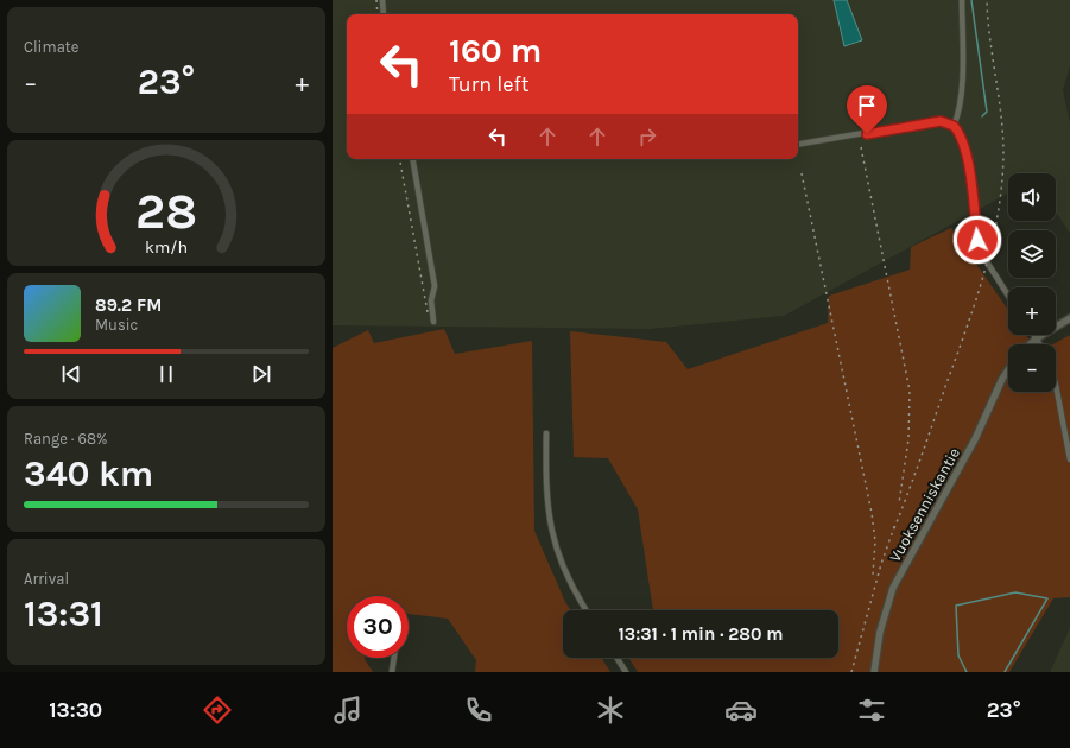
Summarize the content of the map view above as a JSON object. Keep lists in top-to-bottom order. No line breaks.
{"streets":{"street":["Vuoksenniskantie"]},"page":{"tile":["Climate",["Range · 68%","340 km"],["Arrival","13:31"]],"turn":["160 m","Turn left"],"heat":["−","23°","+"],"map_buttons":["+","−"],"song":["89.2 FM","Music"],"limit":"30","trip":"13:31 · 1 min · 280 m","tabs":["13:30","23°"],"gauge":["28","km/h"]}}
